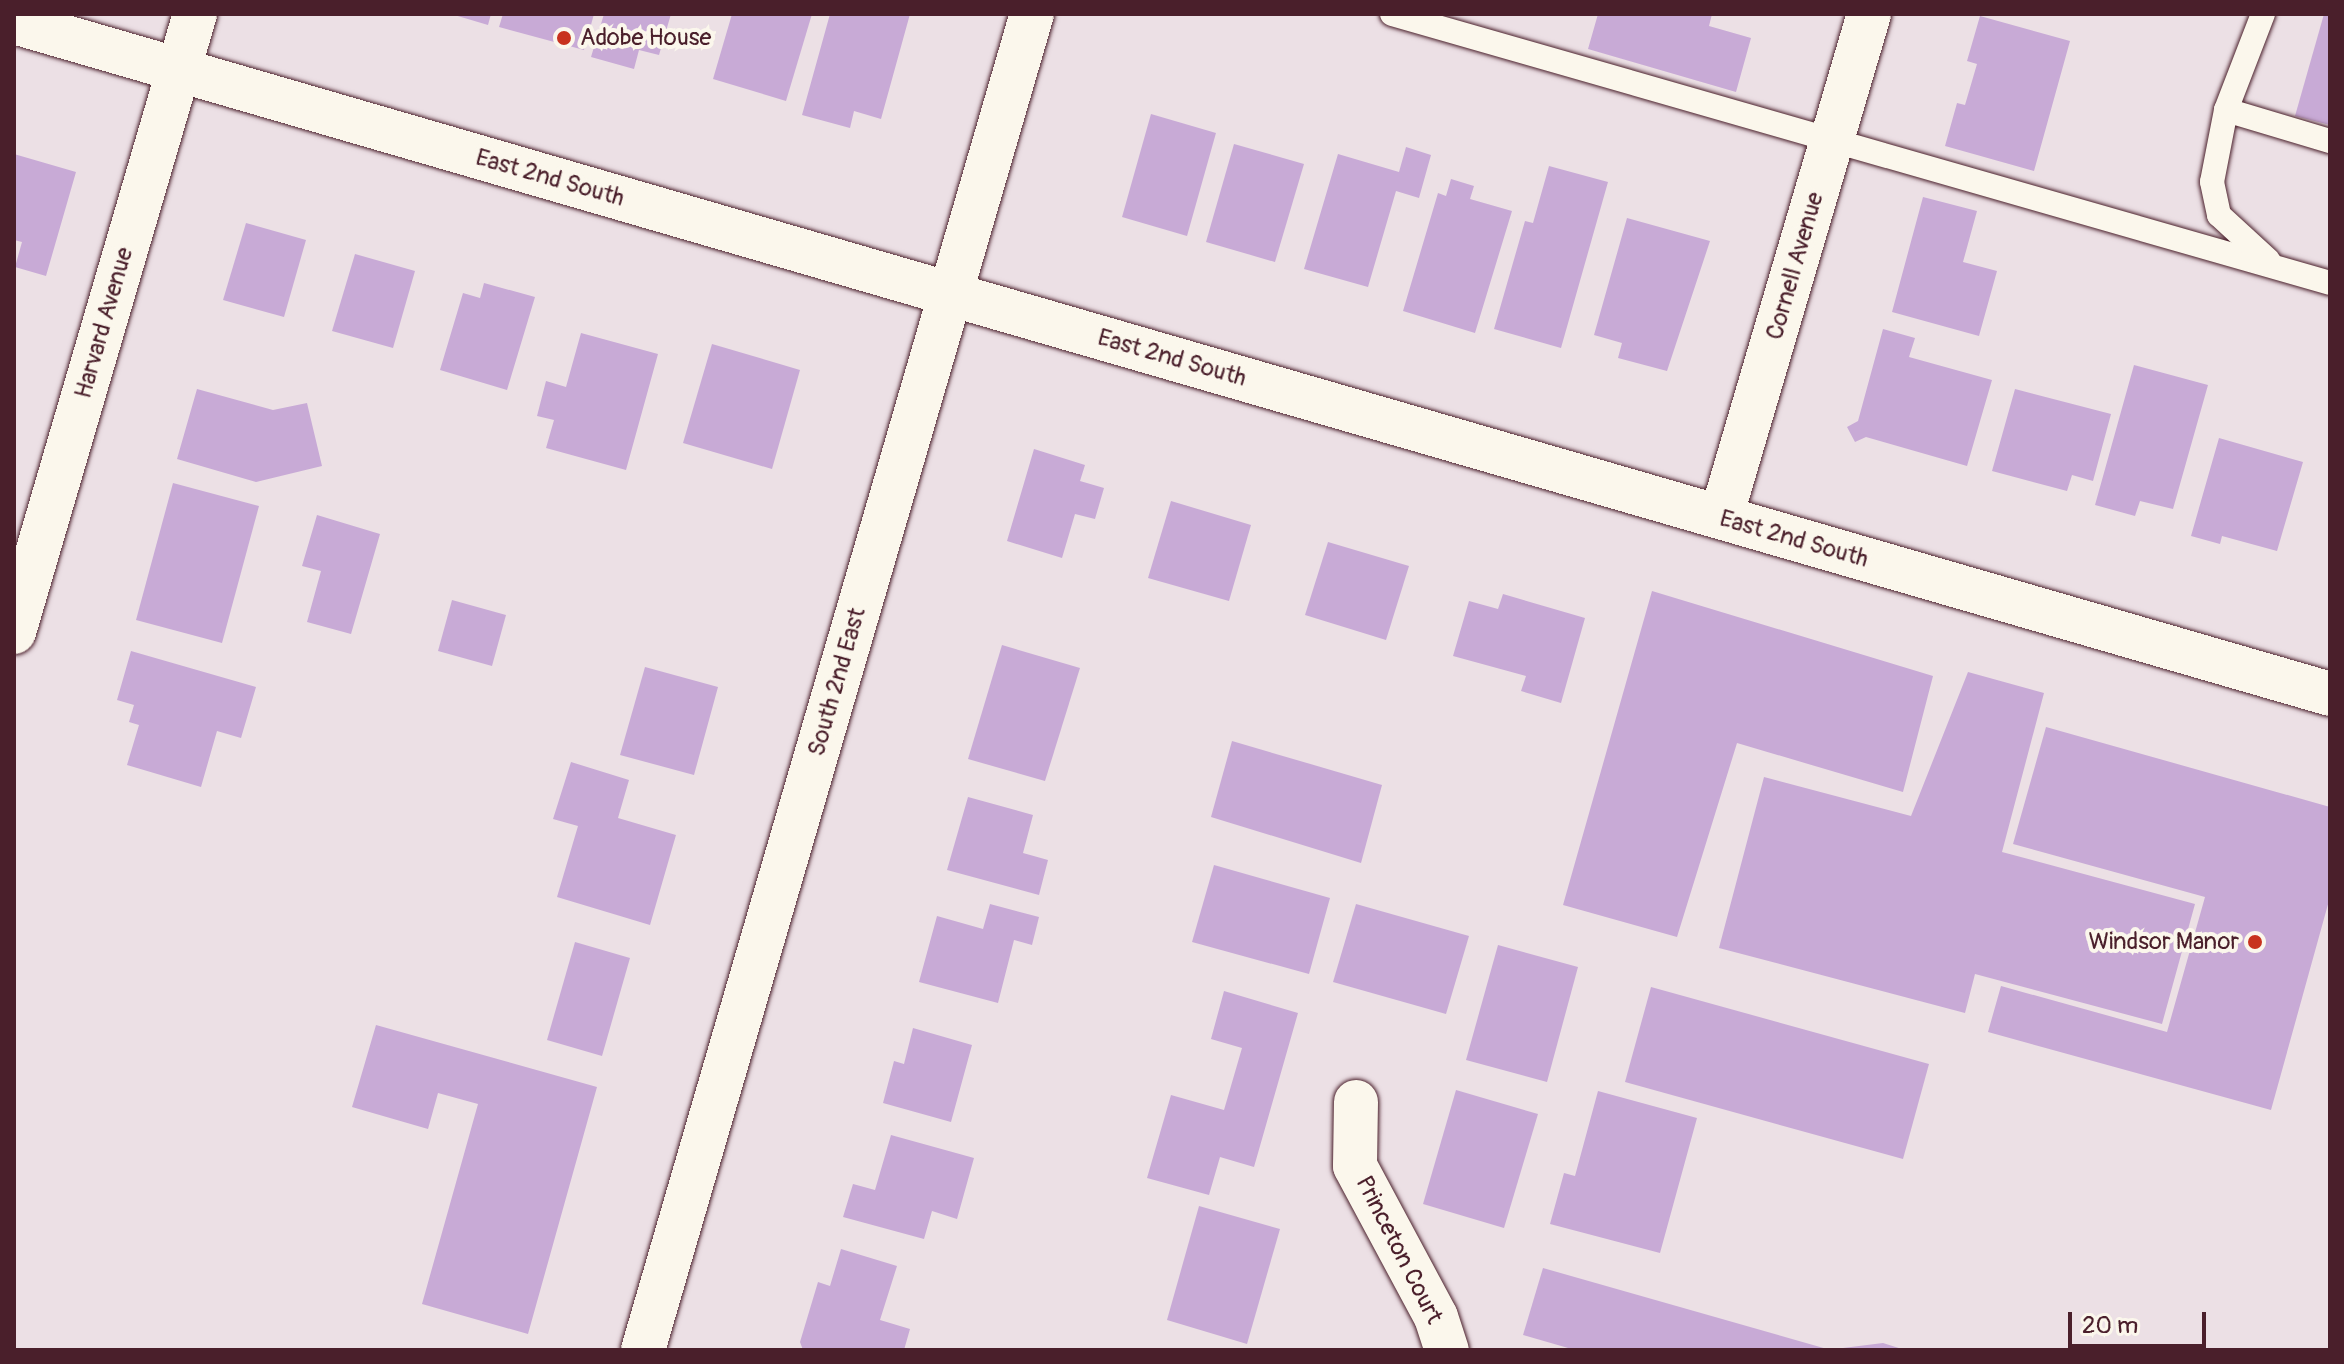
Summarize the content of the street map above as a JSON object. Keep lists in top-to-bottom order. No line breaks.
{"streets":{"street":["East 2nd South","Cornell Avenue","Harvard Avenue","South 2nd East","Princeton Court"]},"crossings":[["East 2nd South","Cornell Avenue"],["East 2nd South","Harvard Avenue"],["East 2nd South","South 2nd East"]],"places":["Adobe House","Windsor Manor"],"scale_bar":"20 m"}
